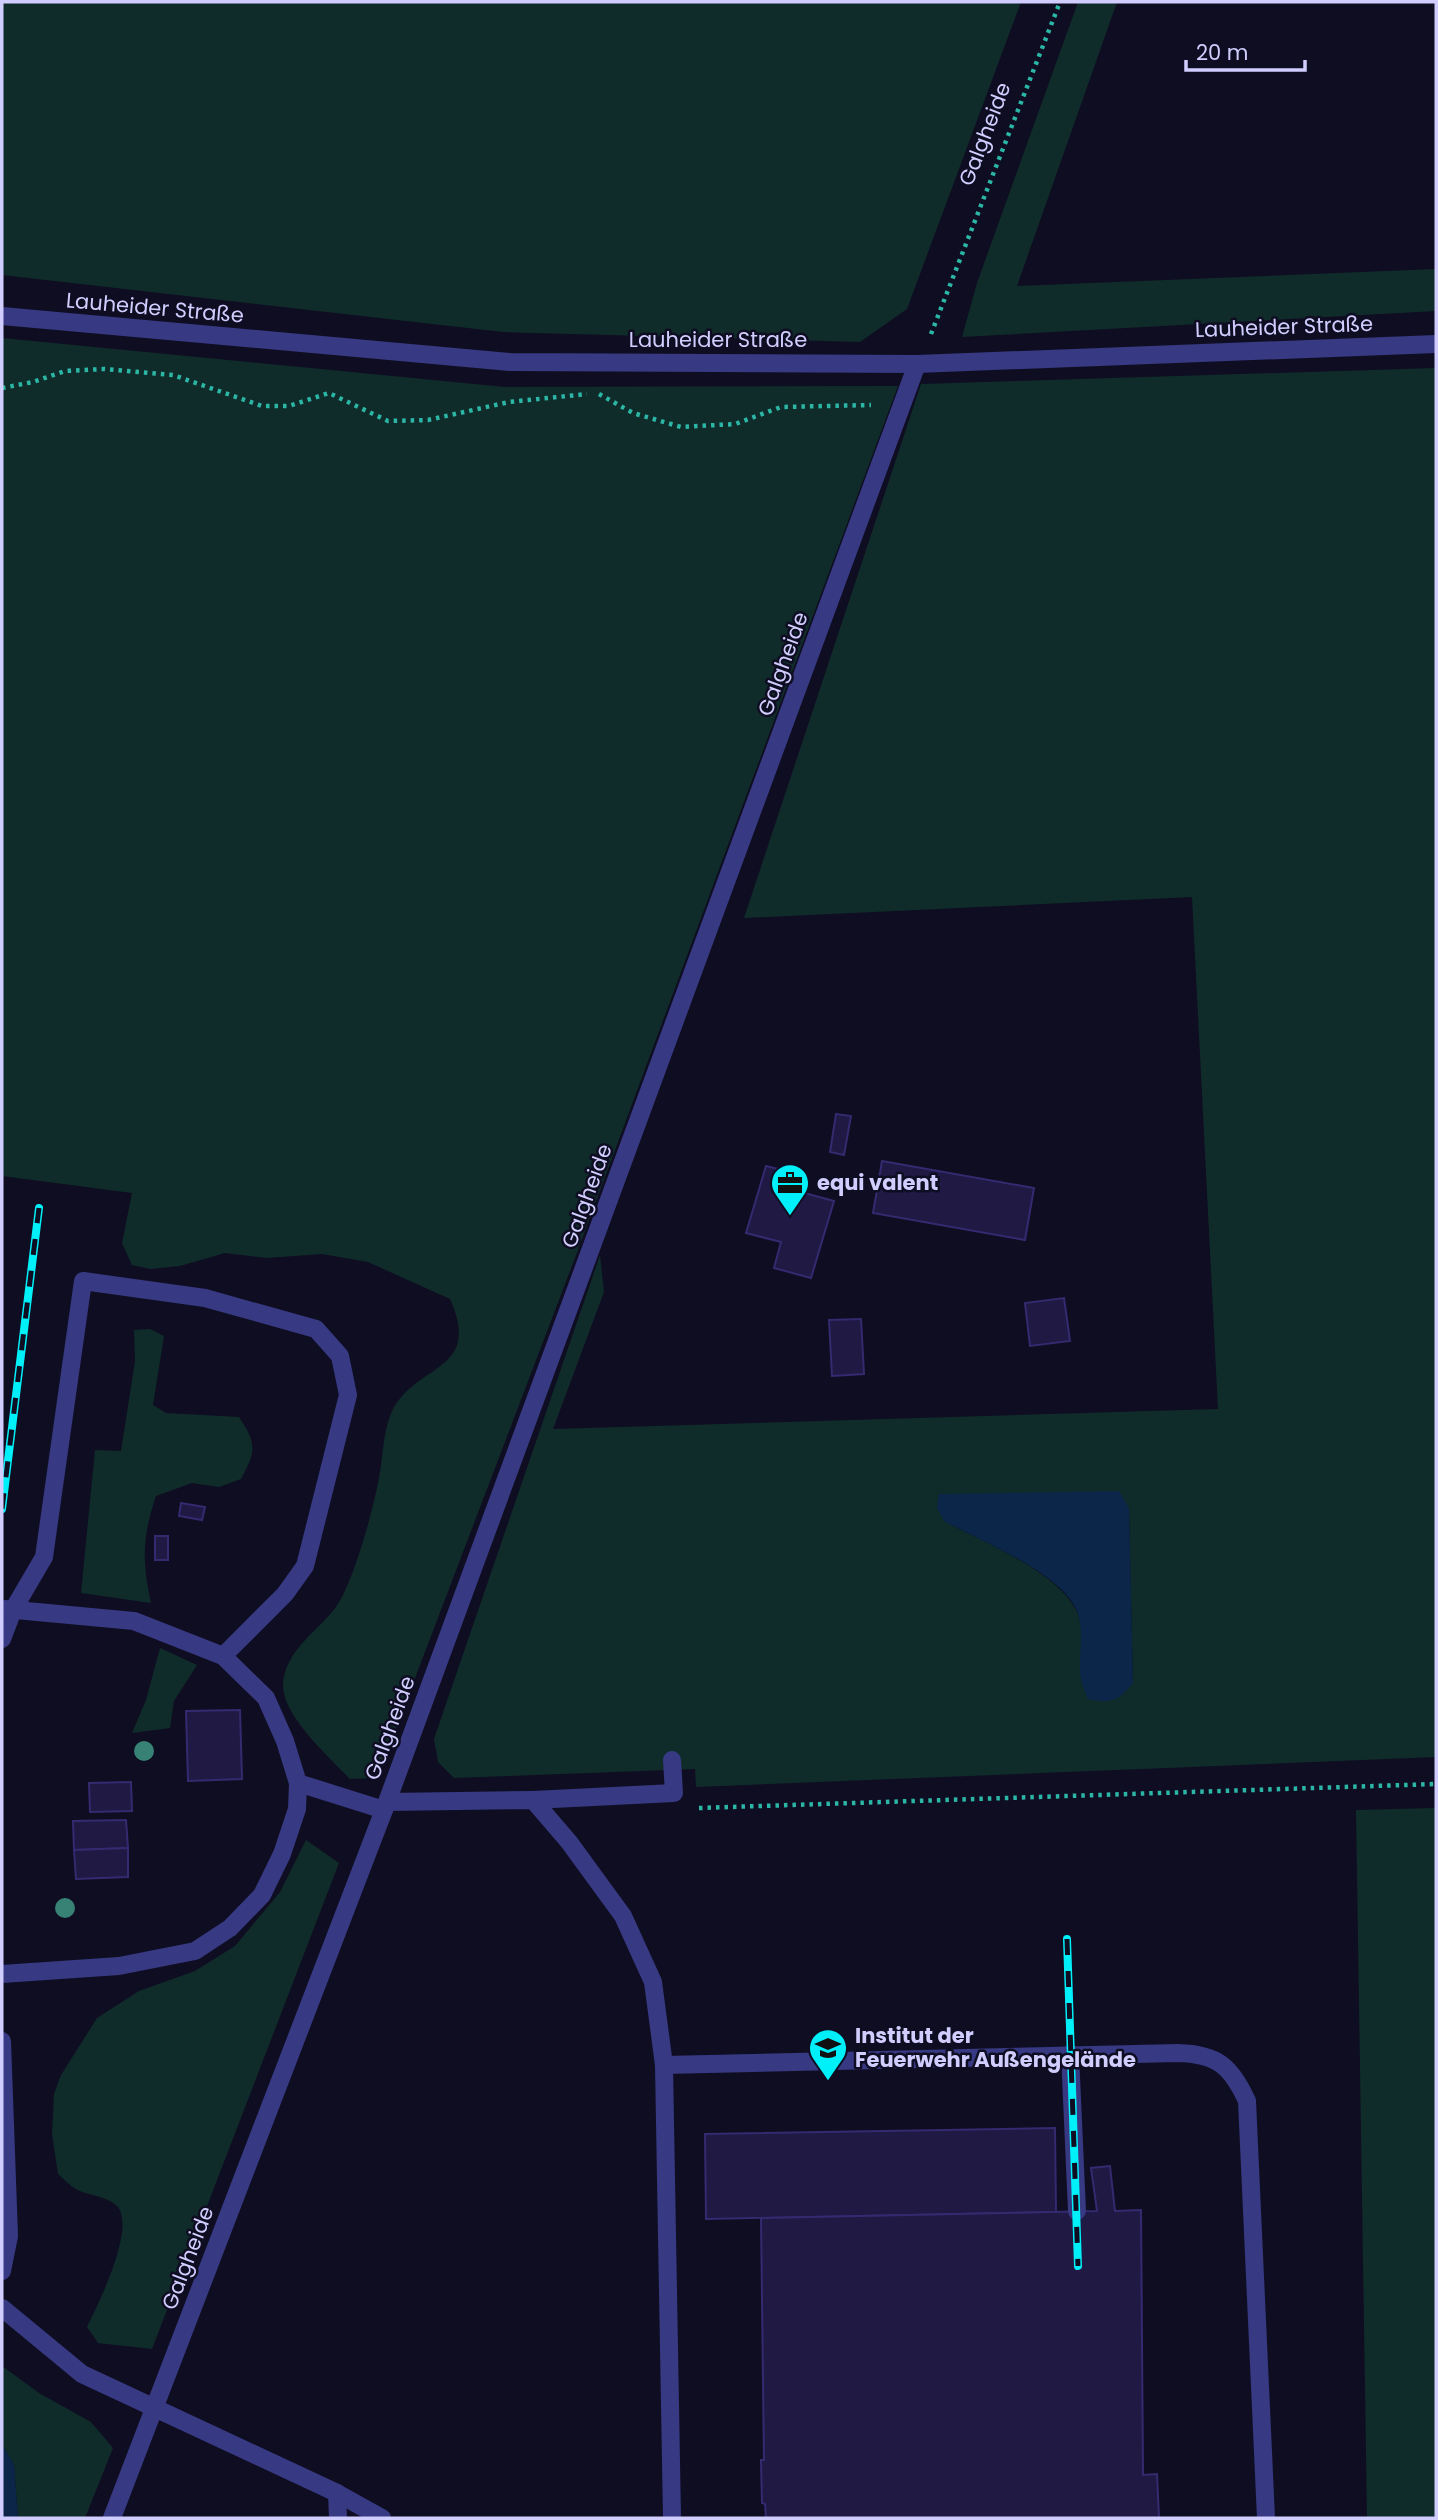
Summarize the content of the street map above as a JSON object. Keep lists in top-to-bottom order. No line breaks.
{"streets":{"street":["Galgheide","Lauheider Straße"]},"crossings":[["Galgheide","Lauheider Straße"]],"places":{"office":["equi valent"],"school or university":["Institut der Feuerwehr Außengelände"]},"scale_bar":"20 m"}
